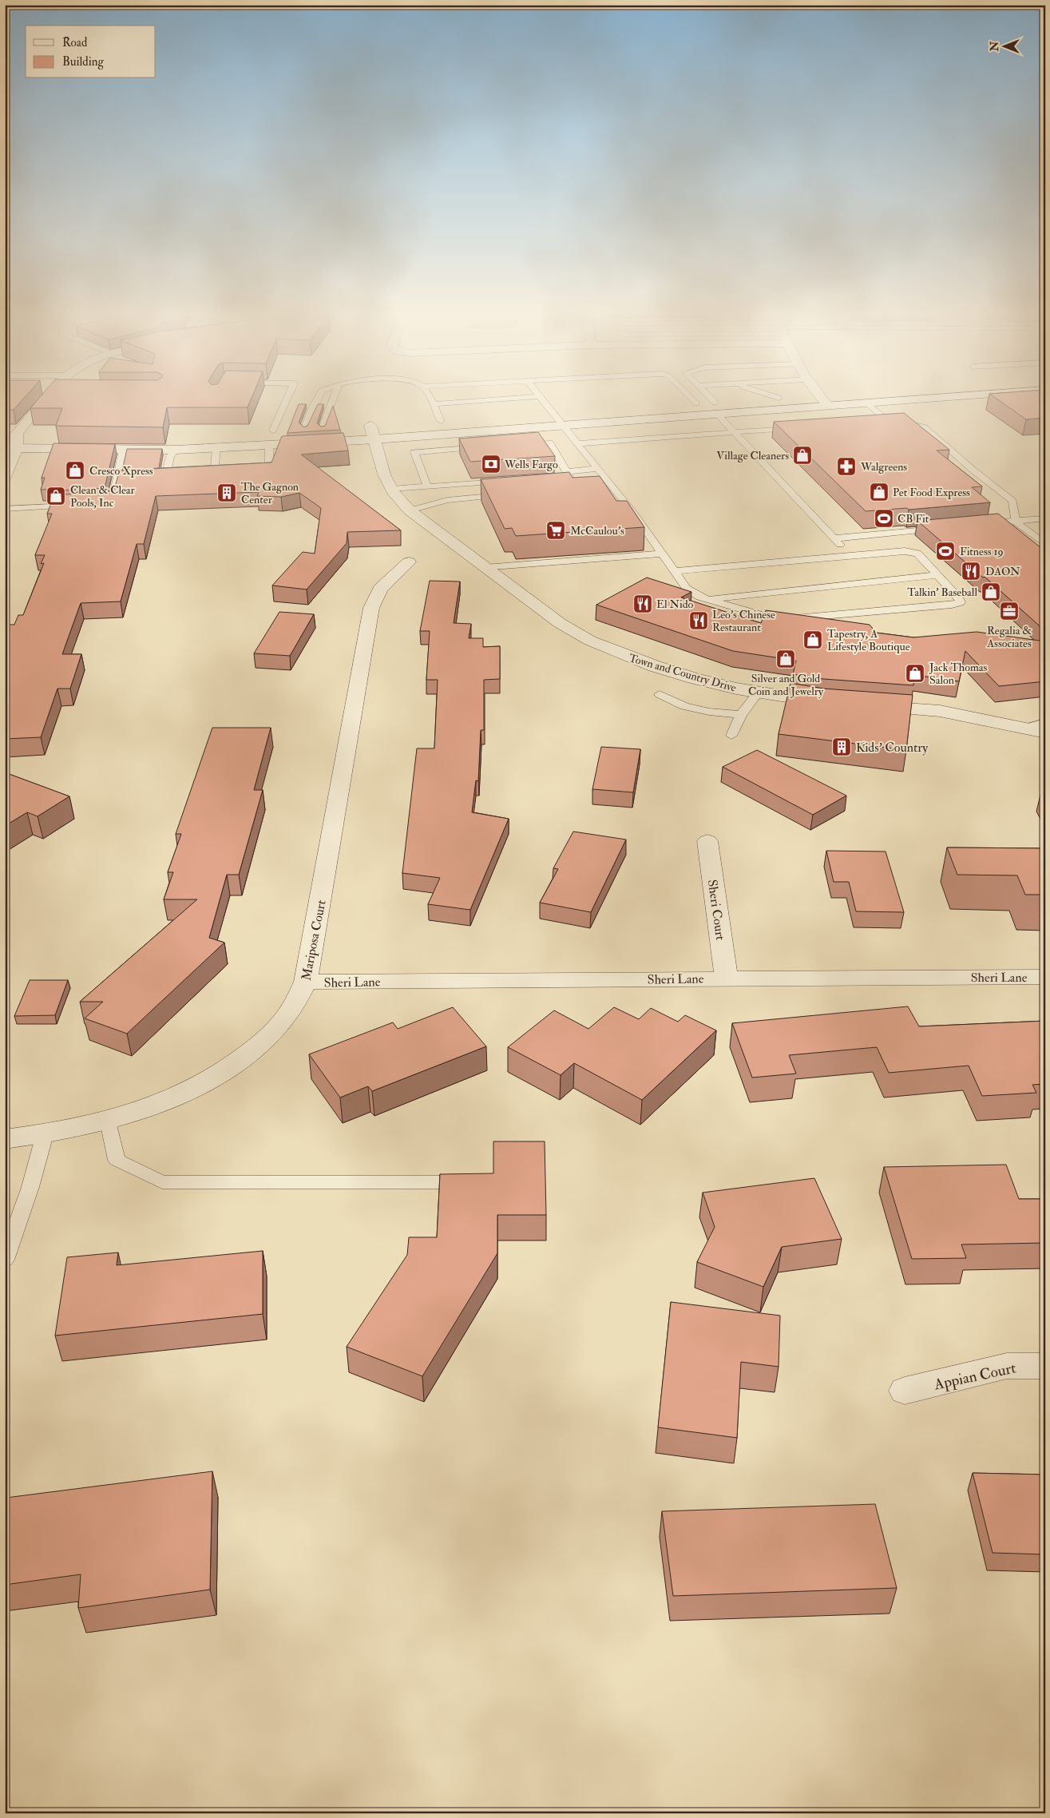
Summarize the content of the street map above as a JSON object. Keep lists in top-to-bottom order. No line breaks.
{"streets":{"street":["Town and Country Drive","Sheri Court","Mariposa Court","Sheri Lane","Appian Court"]},"crossings":[["Sheri Court","Sheri Lane"],["Mariposa Court","Sheri Lane"]],"places":{"shop":["Village Cleaners","Cresco Xpress","Pet Food Express","Clean & Clear Pools, Inc","Talkin' Baseball","Tapestry, A Lifestyle Boutique","Silver and Gold Coin and Jewelry","Jack Thomas Salon"],"bank":["Wells Fargo"],"pharmacy":["Walgreens"],"building":["The Gagnon Center","Kids' Country"],"sports":["CB Fit","Fitness 19"],"supermarket":["McCaulou's"],"restaurant":["DAON","El Nido","Leo's Chinese Restaurant"],"office":["Regalia & Associates"]},"legend":["Road","Building"],"north":"left"}
